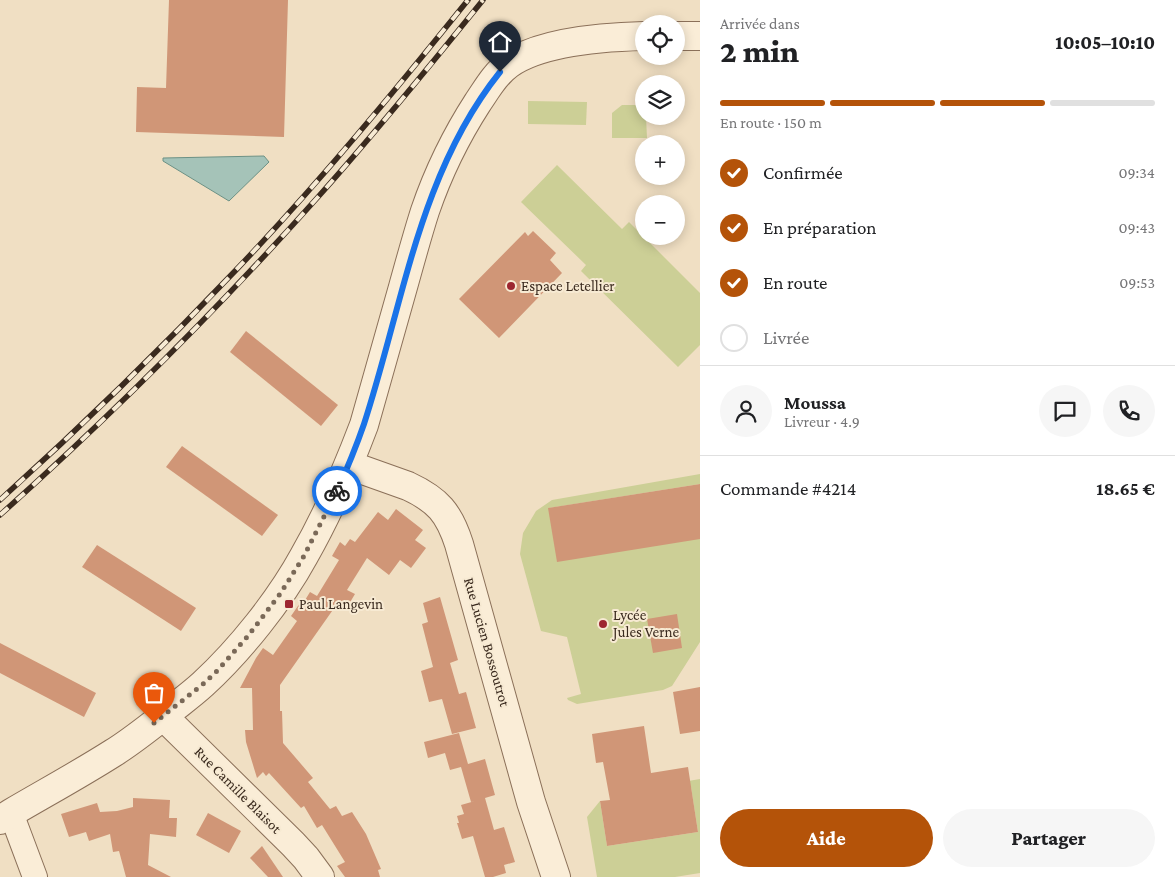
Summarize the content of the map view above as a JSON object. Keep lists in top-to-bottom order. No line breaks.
{"streets":{"street":["Rue Lucien Bossoutrot","Rue Camille Blaisot"]},"places":{"other":["Espace Letellier","Lycée Jules Verne"],"transit":["Paul Langevin"]},"page":{"heading":["2 min","Arrivée dans","10:05–10:10"],"panel":["Moussa","Livreur · 4.9","Commande #4214","18.65 €"],"map_buttons":["+","−"],"bar":"En route · 150 m","list":[["Confirmée","09:34"],["En préparation","09:43"],["En route","09:53"],"Livrée"],"buttons":["Aide","Partager"]}}
